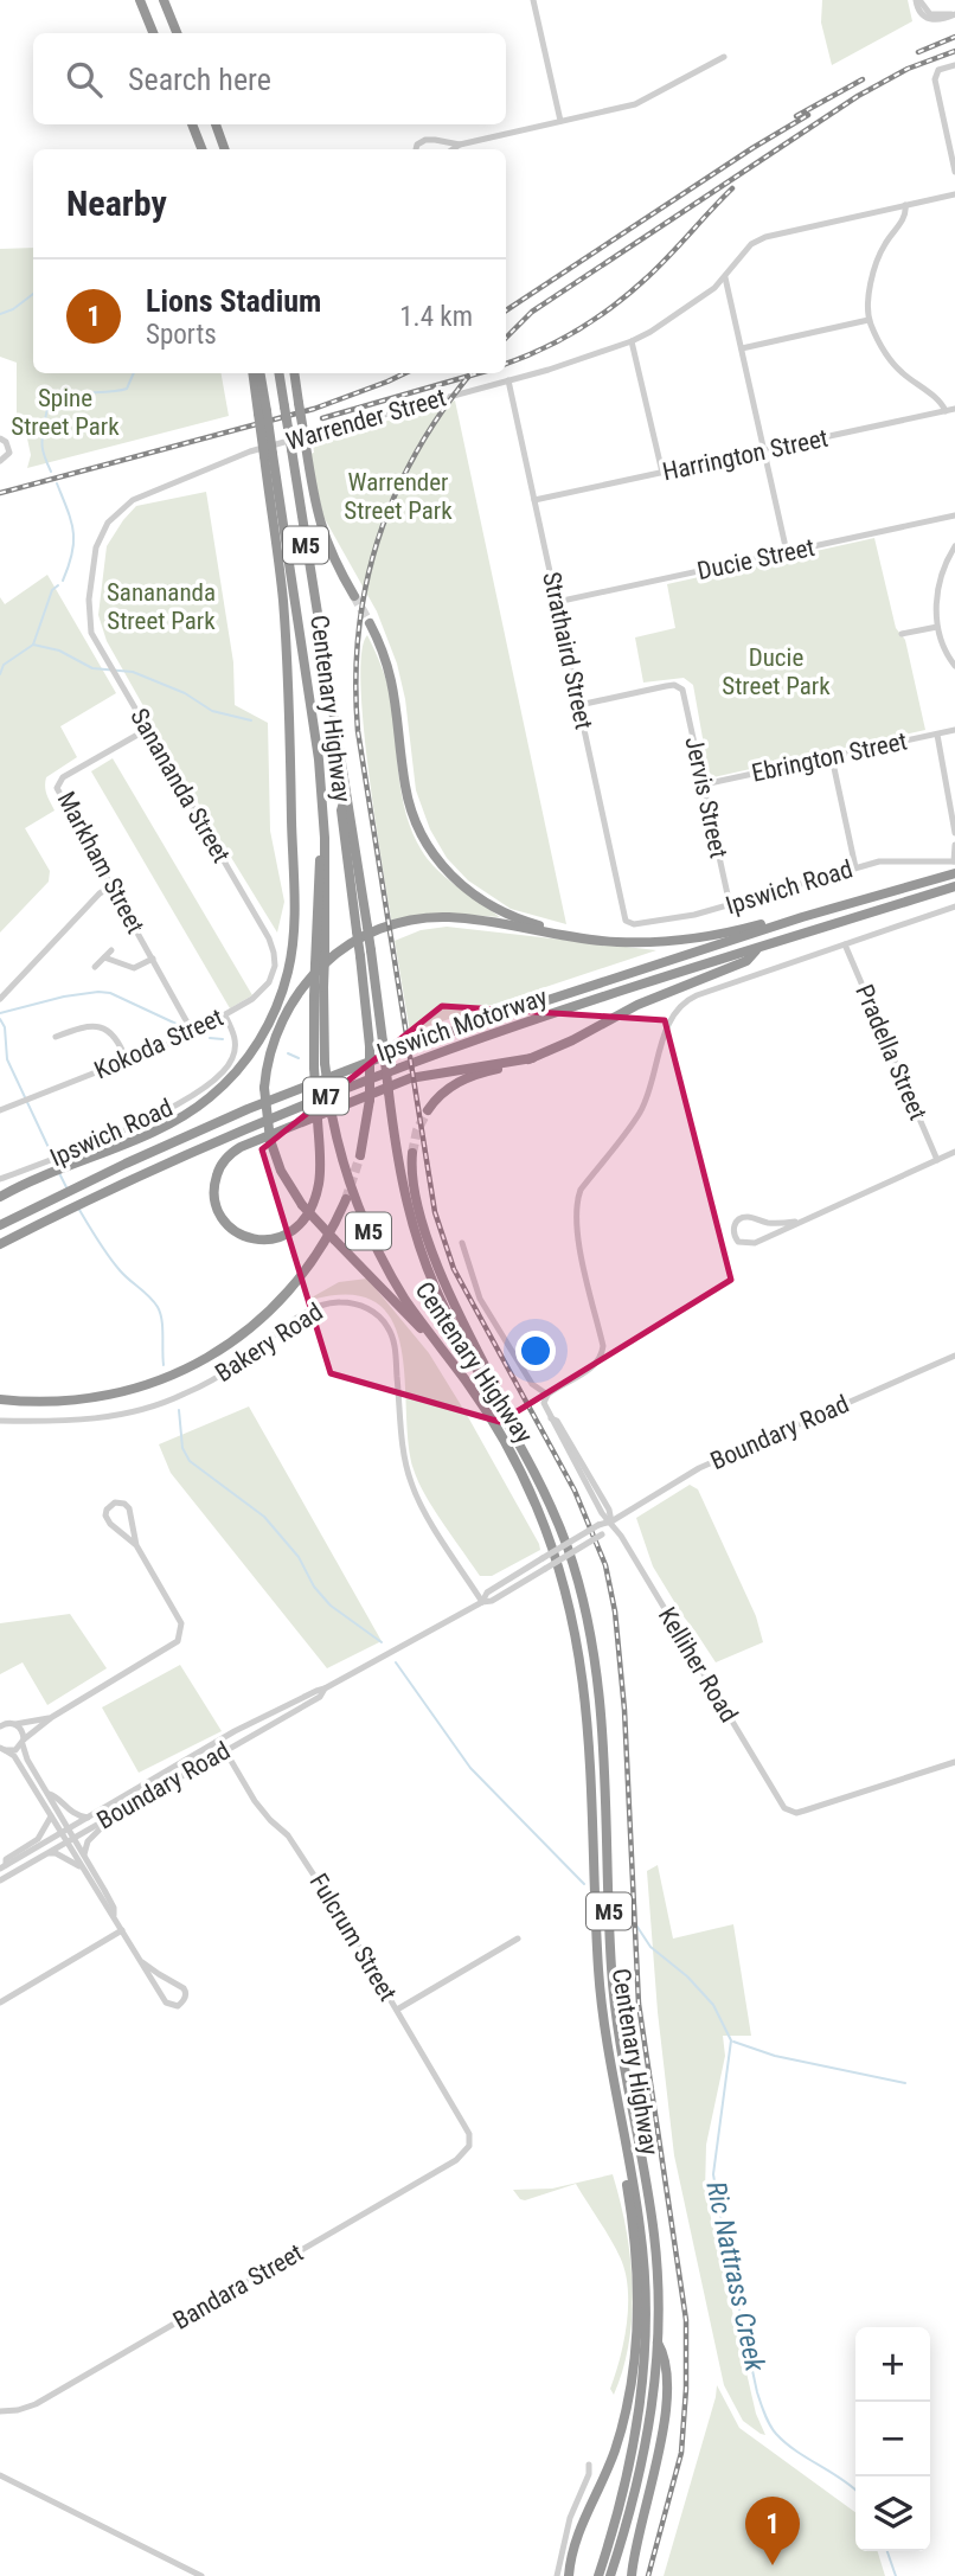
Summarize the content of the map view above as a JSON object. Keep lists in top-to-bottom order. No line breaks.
{"streets":{"highway":["M5","Centenary Highway","Ipswich Motorway","M7"],"street":["Warrender Street","Harrington Street","Ducie Street","Strathaird Street","Ebrington Street","Sanananda Street","Jervis Street","Markham Street","Ipswich Road","Kokoda Street","Pradella Street","Bakery Road","Boundary Road","Kelliher Road","Fulcrum Street","Bandara Street"]},"crossings":[["Warrender Street","Strathaird Street"],["Warrender Street","Sanananda Street"],["Harrington Street","Strathaird Street"],["Ducie Street","Strathaird Street"],["Strathaird Street","Jervis Street"],["Strathaird Street","Ipswich Road"],["Ebrington Street","Jervis Street"],["Sanananda Street","Markham Street"],["Sanananda Street","Kokoda Street"],["Jervis Street","Ipswich Road"],["Markham Street","Kokoda Street"],["Ipswich Road","Kokoda Street"],["Bakery Road","Boundary Road"],["Boundary Road","Kelliher Road"],["Boundary Road","Fulcrum Street"],["Fulcrum Street","Bandara Street"]],"water":["Ric Nattrass Creek"],"parks":["Spine Street Park","Warrender Street Park","Sanananda Street Park","Ducie Street Park"],"page":{"search":"Search here","heading":"Nearby","list":[{"mark":"1","name":"Lions Stadium","note":"Sports","value":"1.4 km"}],"map_buttons":["+","−"],"pins":"1"}}
